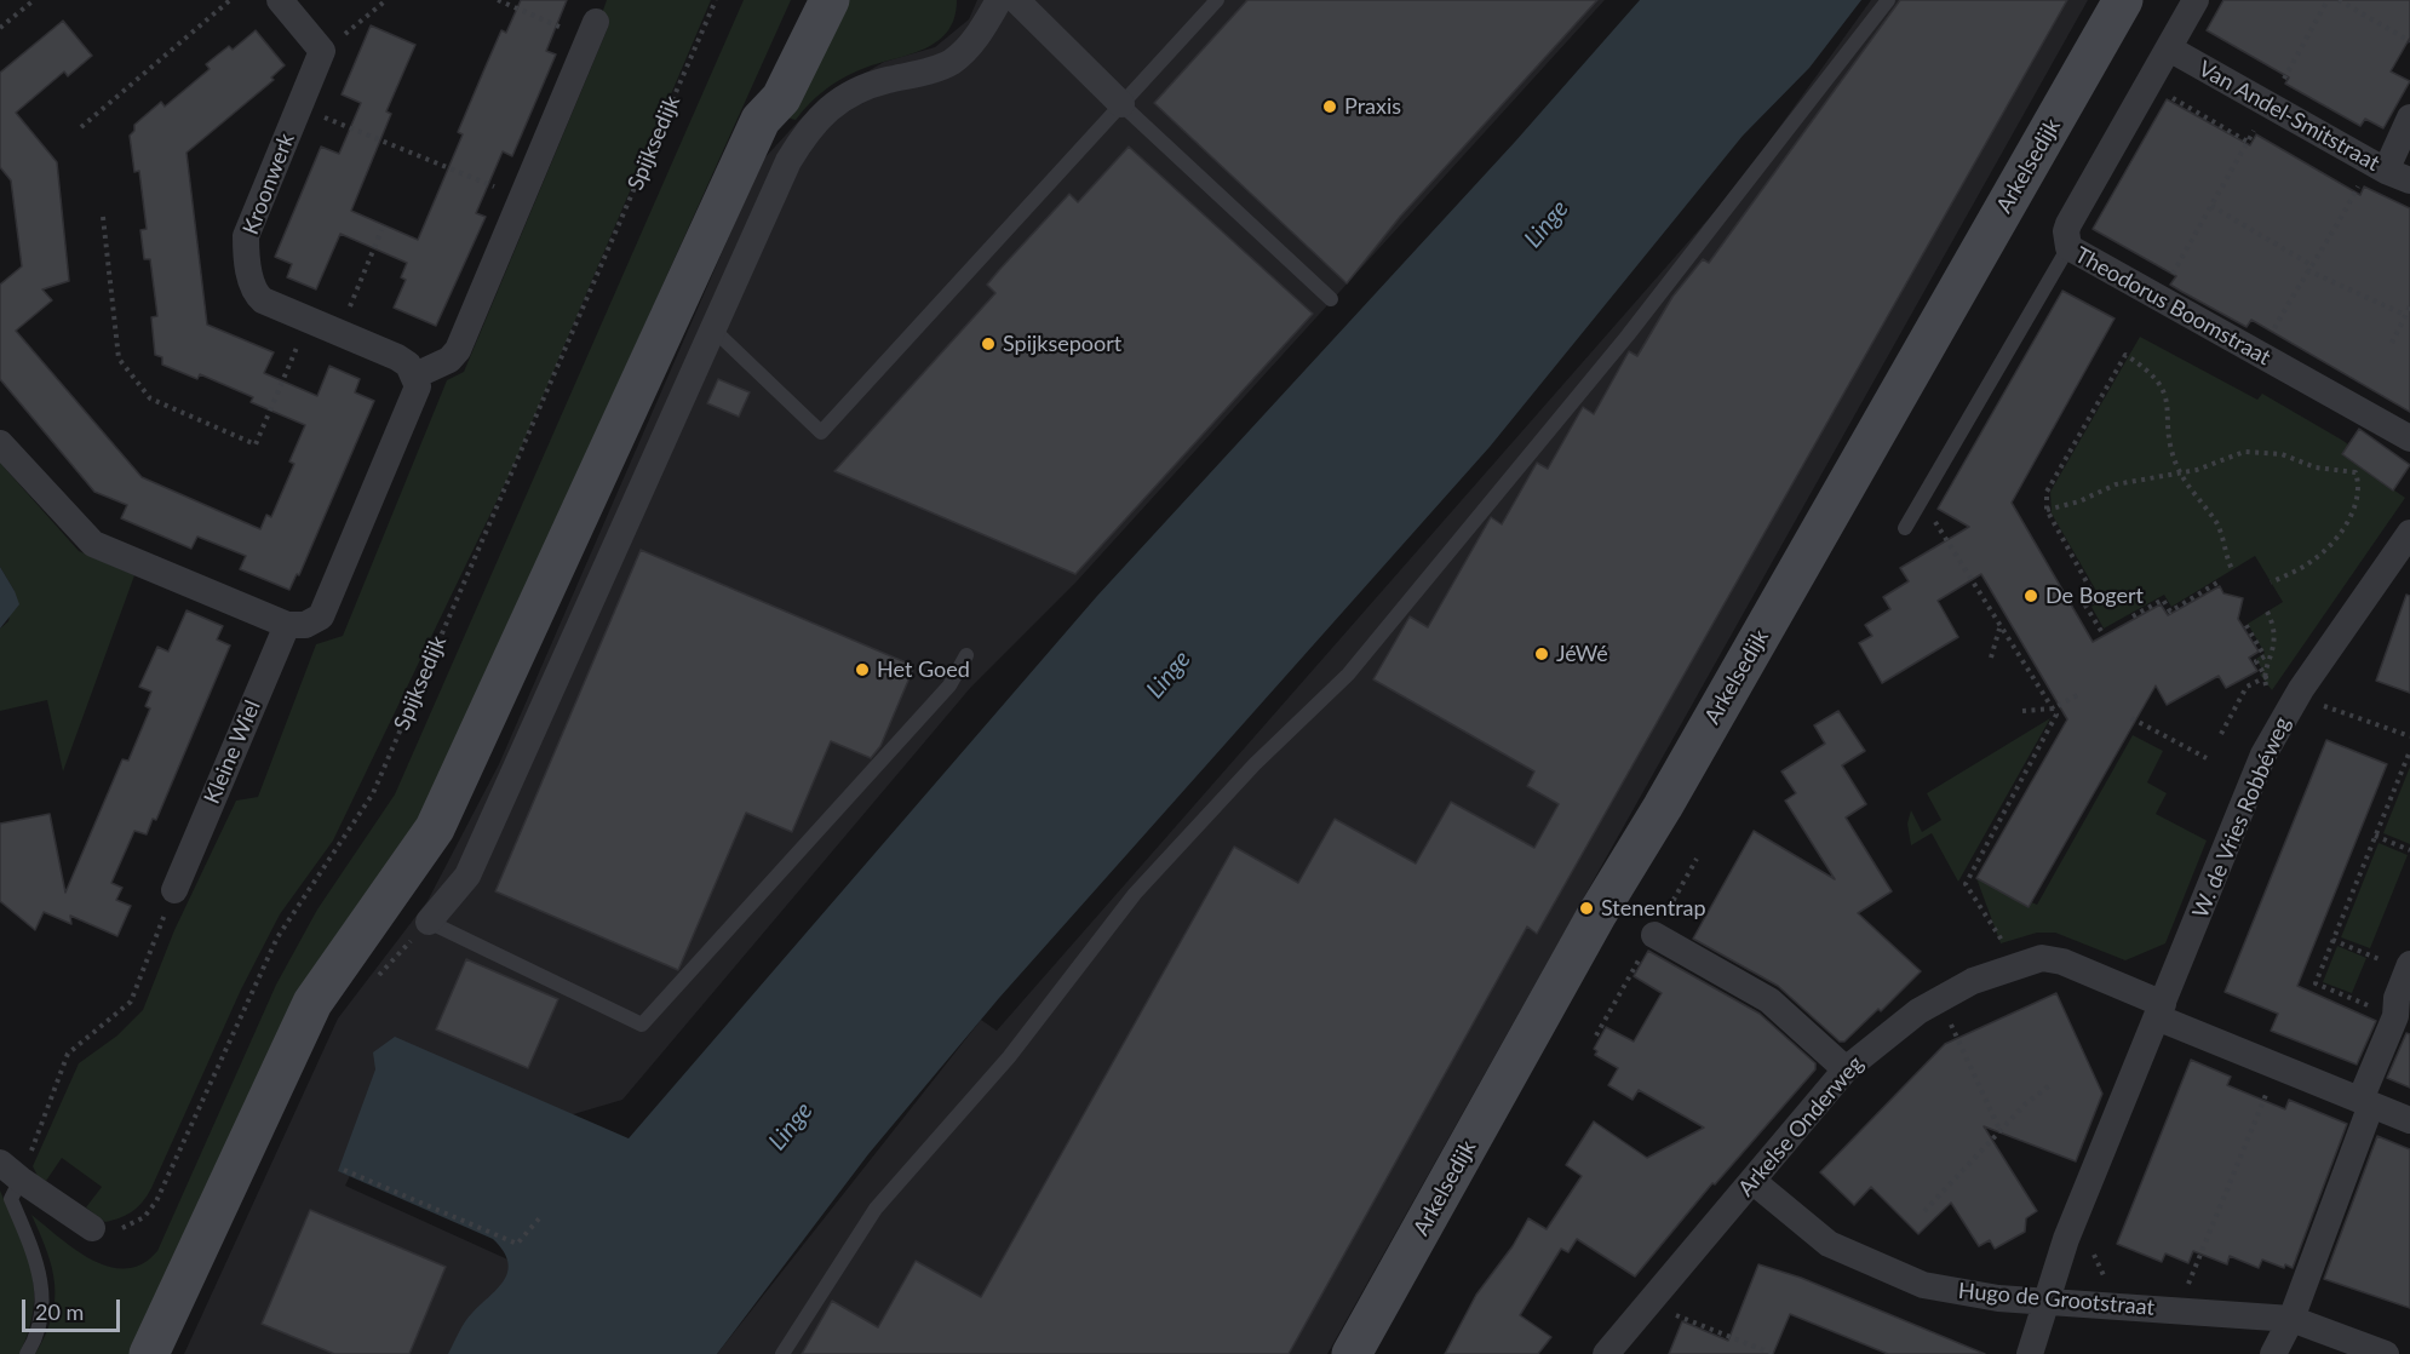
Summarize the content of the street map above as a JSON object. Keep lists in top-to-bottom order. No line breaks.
{"streets":{"main road":["Arkelsedijk"],"street":["Van Andel-Smitstraat","Kroonwerk","Theodorus Boomstraat","Kleine Wiel","W. de Vries Robbéweg","Arkelse Onderweg","Hugo de Grootstraat"],"path":["Spijksedijk"]},"crossings":[["Van Andel-Smitstraat","Theodorus Boomstraat"],["W. de Vries Robbéweg","Arkelse Onderweg"],["W. de Vries Robbéweg","Hugo de Grootstraat"],["Arkelse Onderweg","Hugo de Grootstraat"]],"water":["Linge"],"places":["Praxis","Spijksepoort","De Bogert","JéWé","Het Goed","Stenentrap"],"scale_bar":"20 m"}
